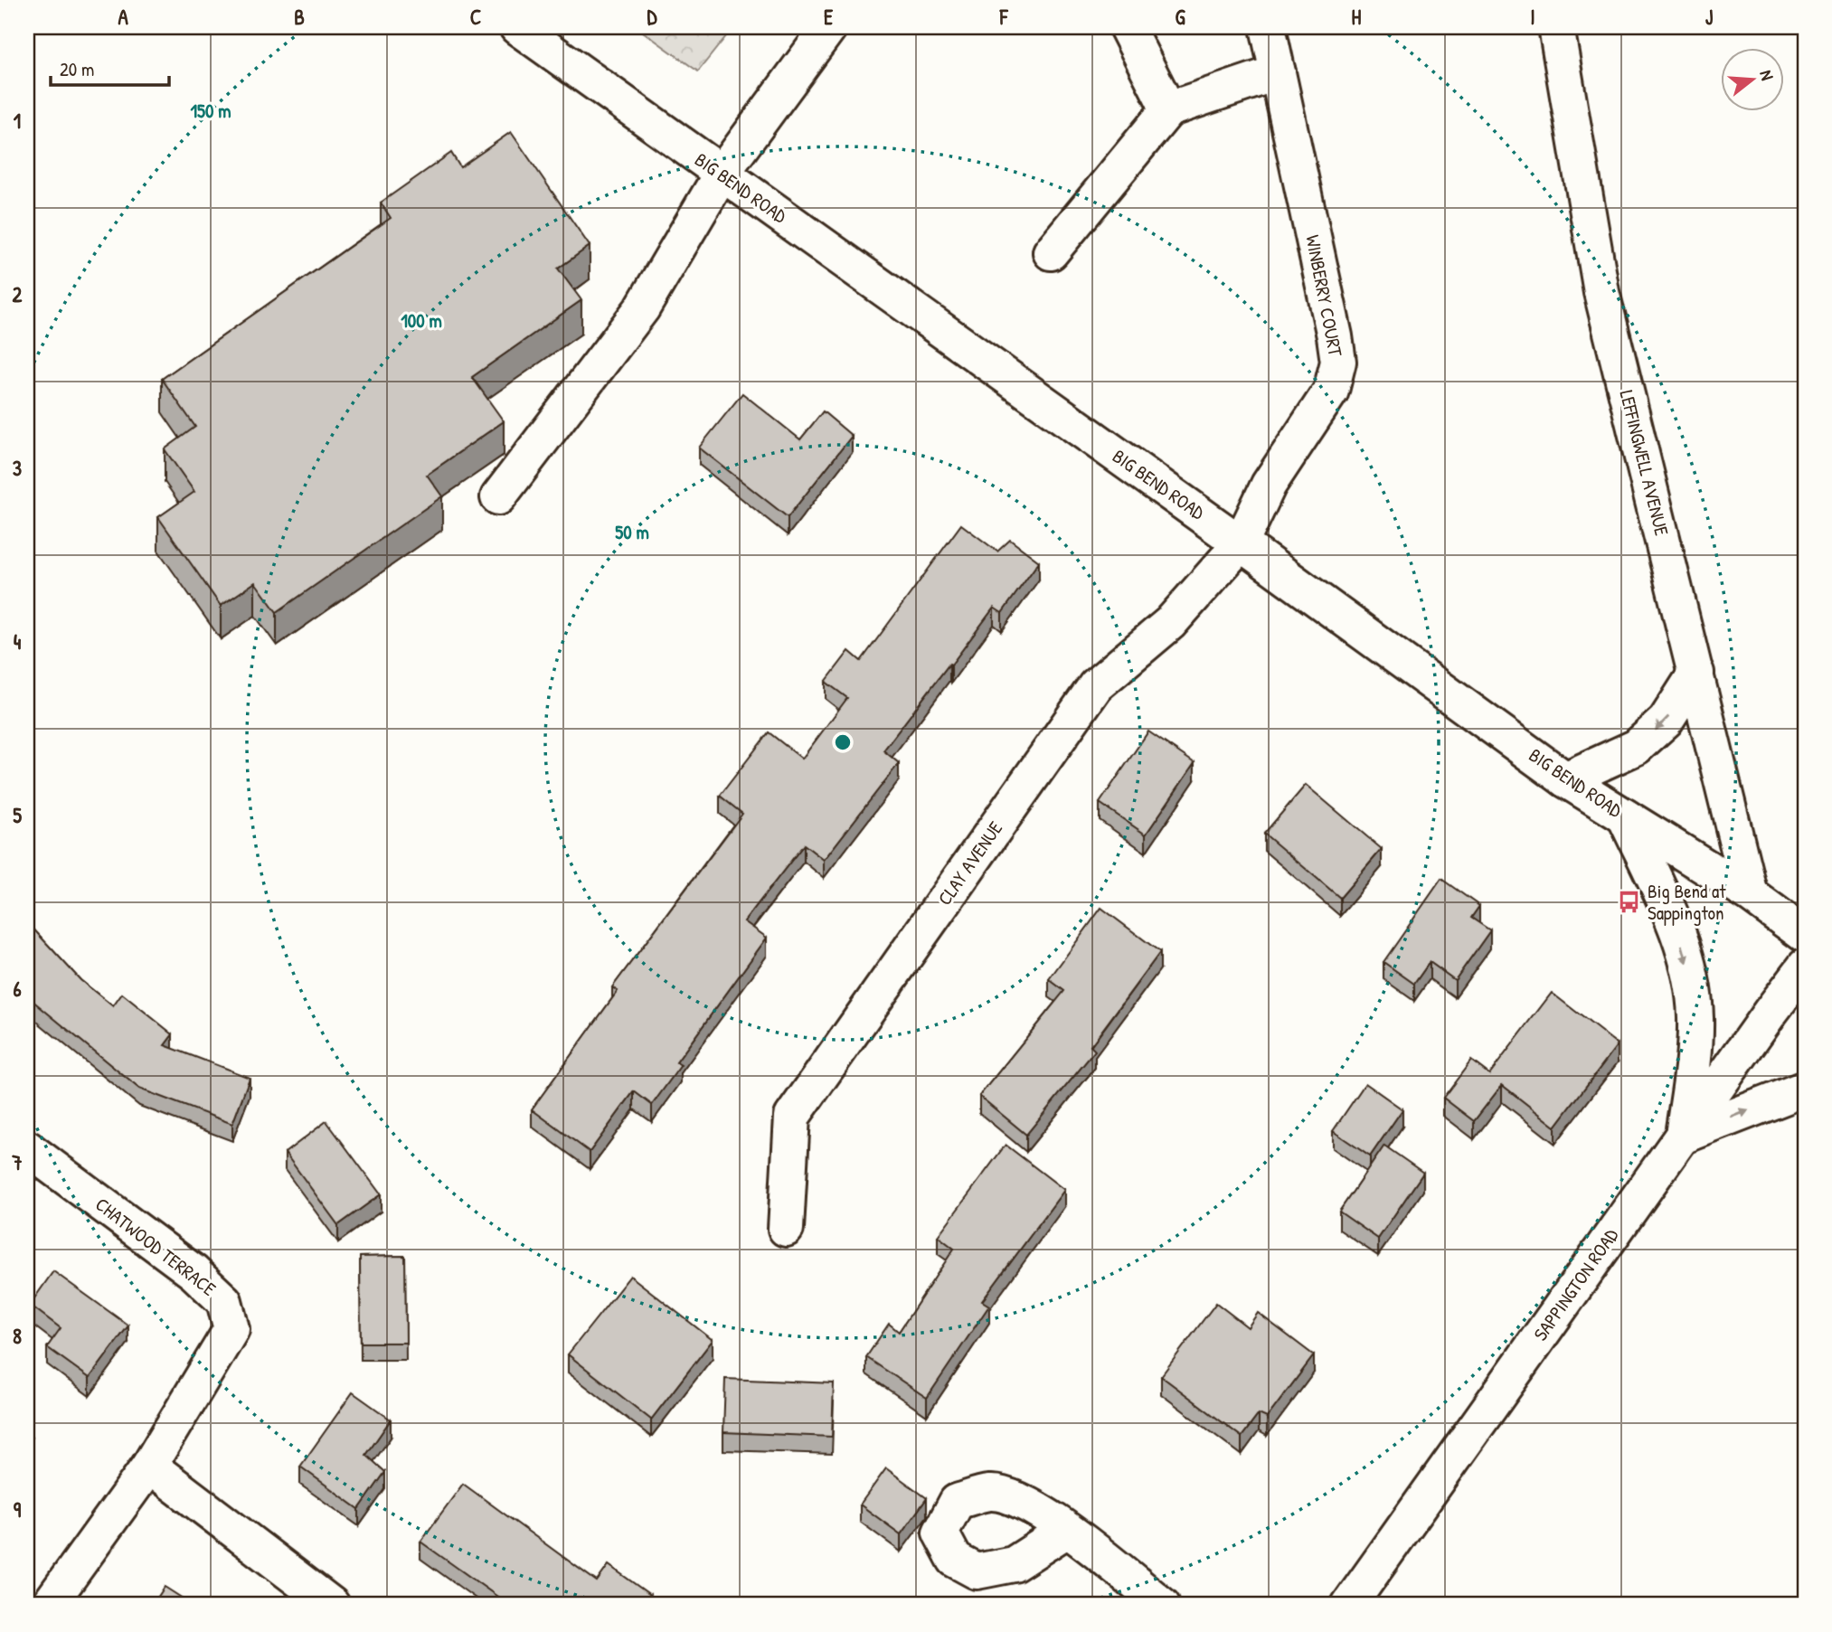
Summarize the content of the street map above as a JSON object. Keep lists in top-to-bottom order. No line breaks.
{"streets":{"street":["BIG BEND ROAD","WINBERRY COURT","LEFFINGWELL AVENUE","CLAY AVENUE","CHATWOOD TERRACE","SAPPINGTON ROAD"]},"crossings":[["BIG BEND ROAD","WINBERRY COURT"],["BIG BEND ROAD","LEFFINGWELL AVENUE"],["BIG BEND ROAD","CLAY AVENUE"],["WINBERRY COURT","CLAY AVENUE"]],"places":{"bus stop":["Big Bend at Sappington"]},"scale_bar":"20 m","north":"right","grid":{"columns":["A","B","C","D","E","F","G","H","I","J"],"rows":["1","2","3","4","5","6","7","8","9"]},"rings":["150 m","100 m","50 m"]}
